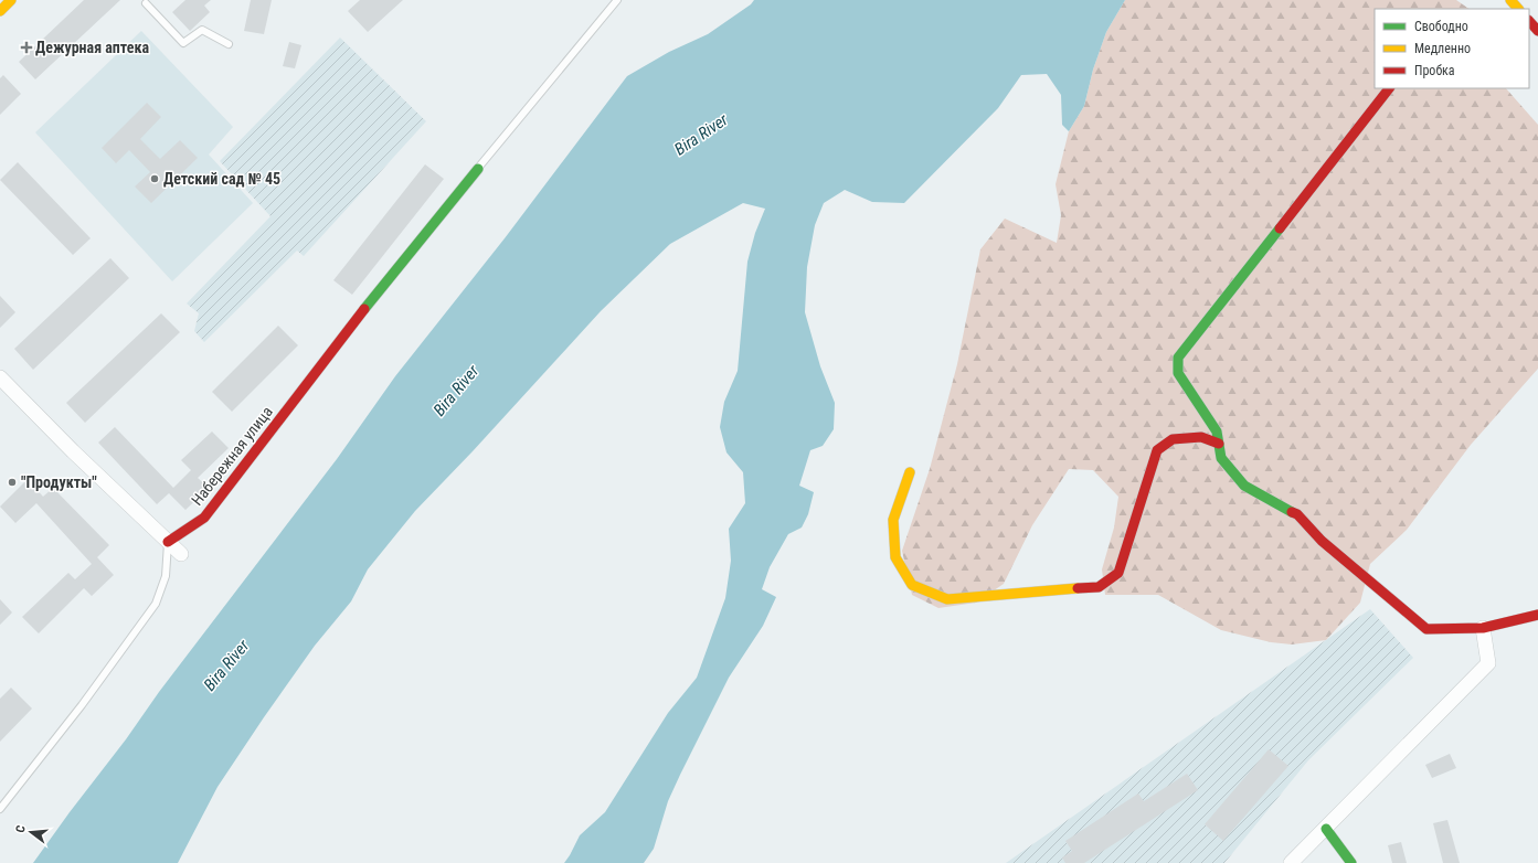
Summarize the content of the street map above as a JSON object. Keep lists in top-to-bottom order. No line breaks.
{"streets":{"street":["Набережная улица"]},"water":["Bira River"],"places":{"health":["Дежурная аптека"],"other":["Детский сад № 45","\"Продукты\""]},"legend":["Свободно","Медленно","Пробка"],"north":"left"}
